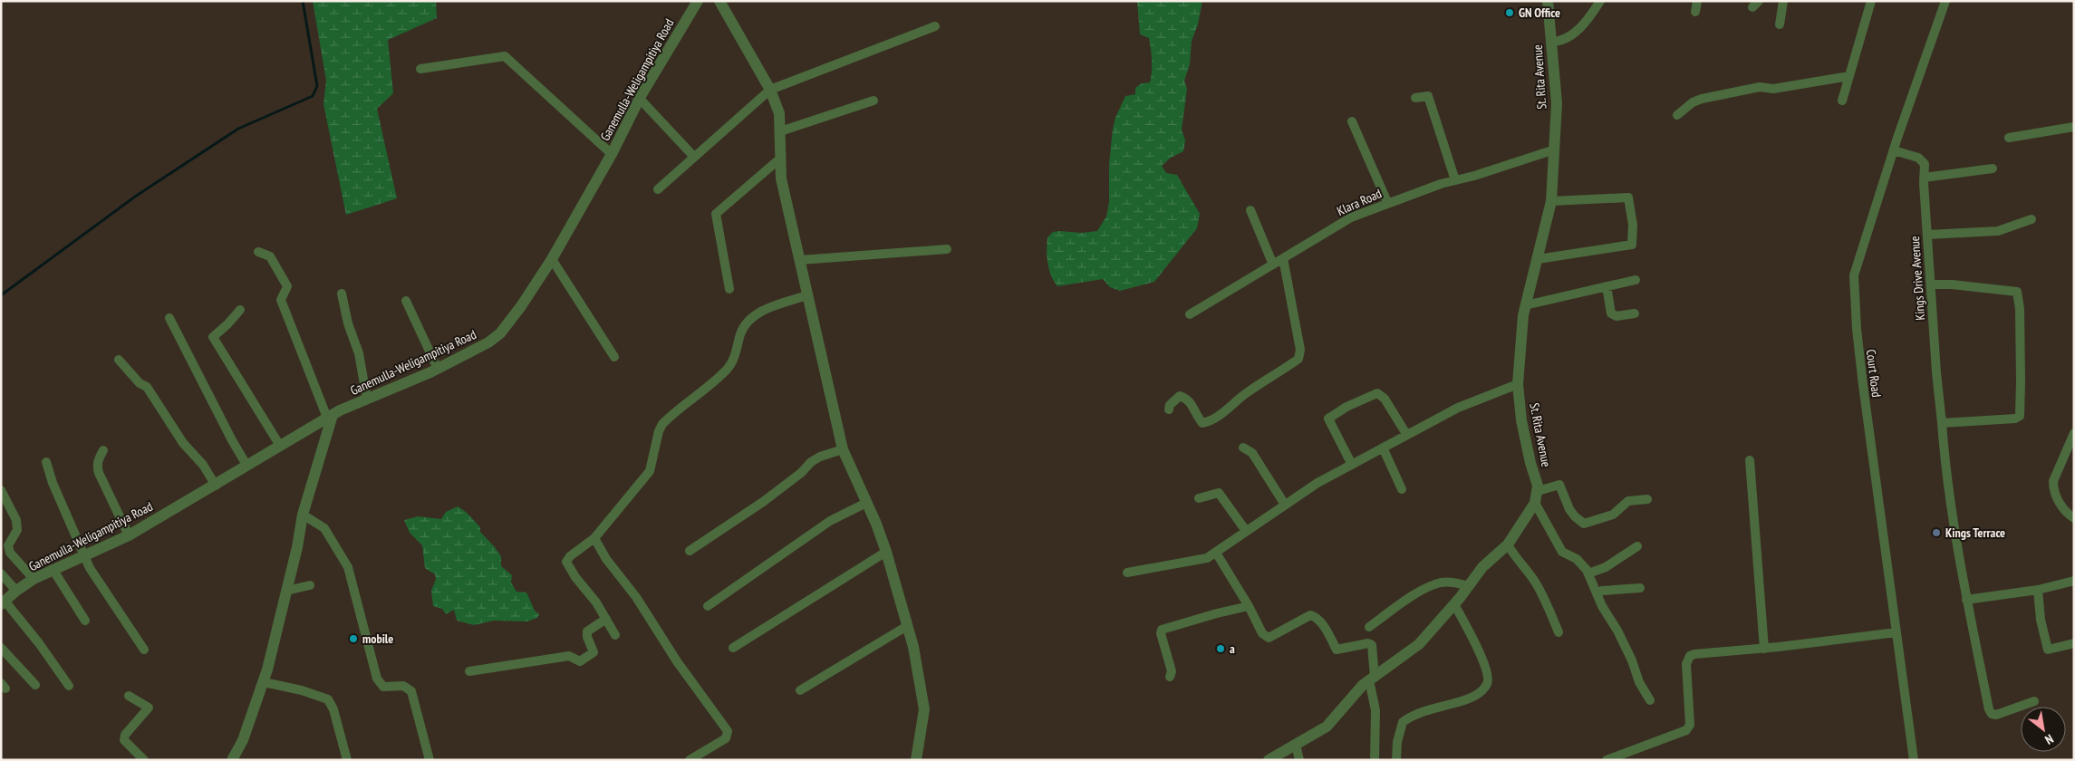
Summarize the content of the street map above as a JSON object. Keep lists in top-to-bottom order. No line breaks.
{"streets":{"street":["St. Rita Avenue","Ganemulla-Weligampitiya Road","Klara Road","Kings Drive Avenue","Court Road"]},"crossings":[["St. Rita Avenue","Klara Road"],["Kings Drive Avenue","Court Road"]],"places":["GN Office","Kings Terrace","mobile","a"],"north":"bottom right"}
